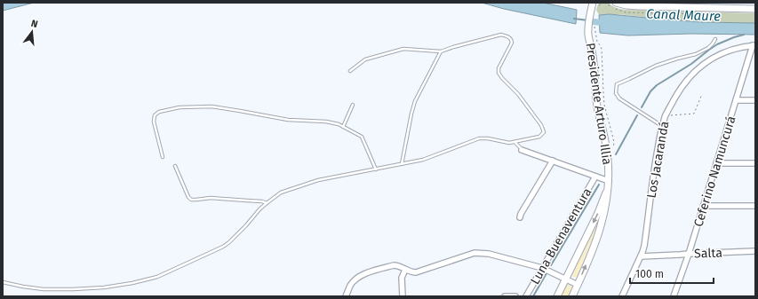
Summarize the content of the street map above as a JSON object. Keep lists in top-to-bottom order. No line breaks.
{"streets":{"street":["Presidente Arturo Illia","Los Jacarandá","Ceferino Namuncurá","Luna Buenaventura","Salta"]},"crossings":[["Los Jacarandá","Ceferino Namuncurá"],["Los Jacarandá","Salta"],["Ceferino Namuncurá","Salta"]],"water":["Canal Maure"],"scale_bar":"100 m","north":"top"}
